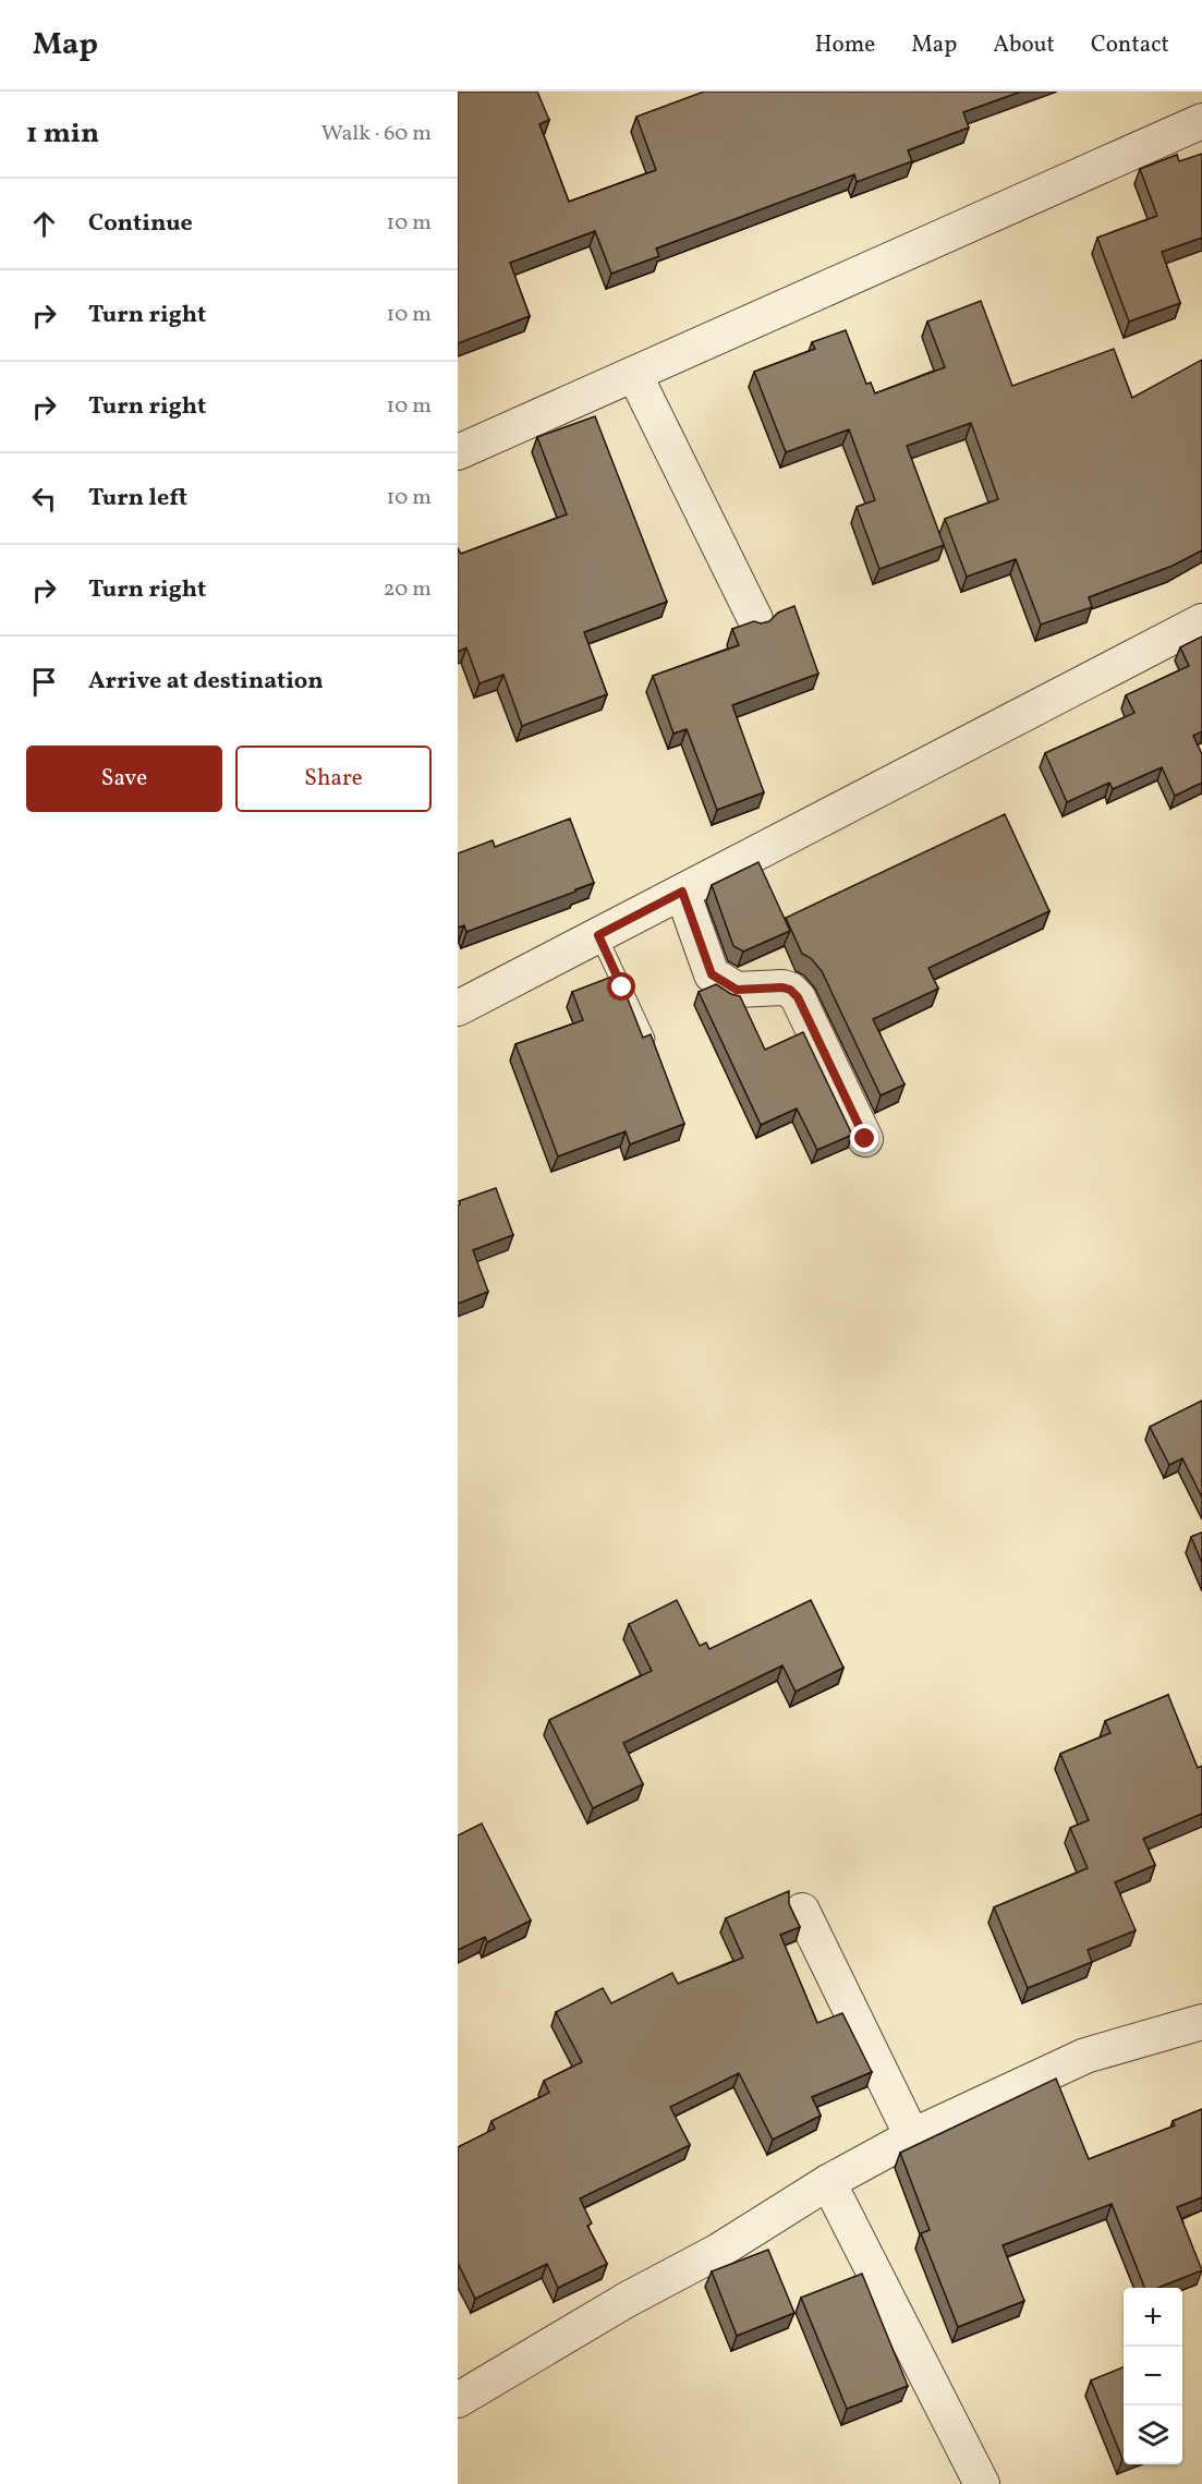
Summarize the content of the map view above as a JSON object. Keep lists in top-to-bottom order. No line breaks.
{"page":{"header":"Map","nav":["Home","Map","About","Contact"],"heading":["1 min","Walk · 60 m"],"list":[["Continue","10 m"],["Turn right","10 m"],["Turn right","10 m"],["Turn left","10 m"],["Turn right","20 m"],"Arrive at destination"],"buttons":["Save","Share"],"map_buttons":["+","−"]}}
